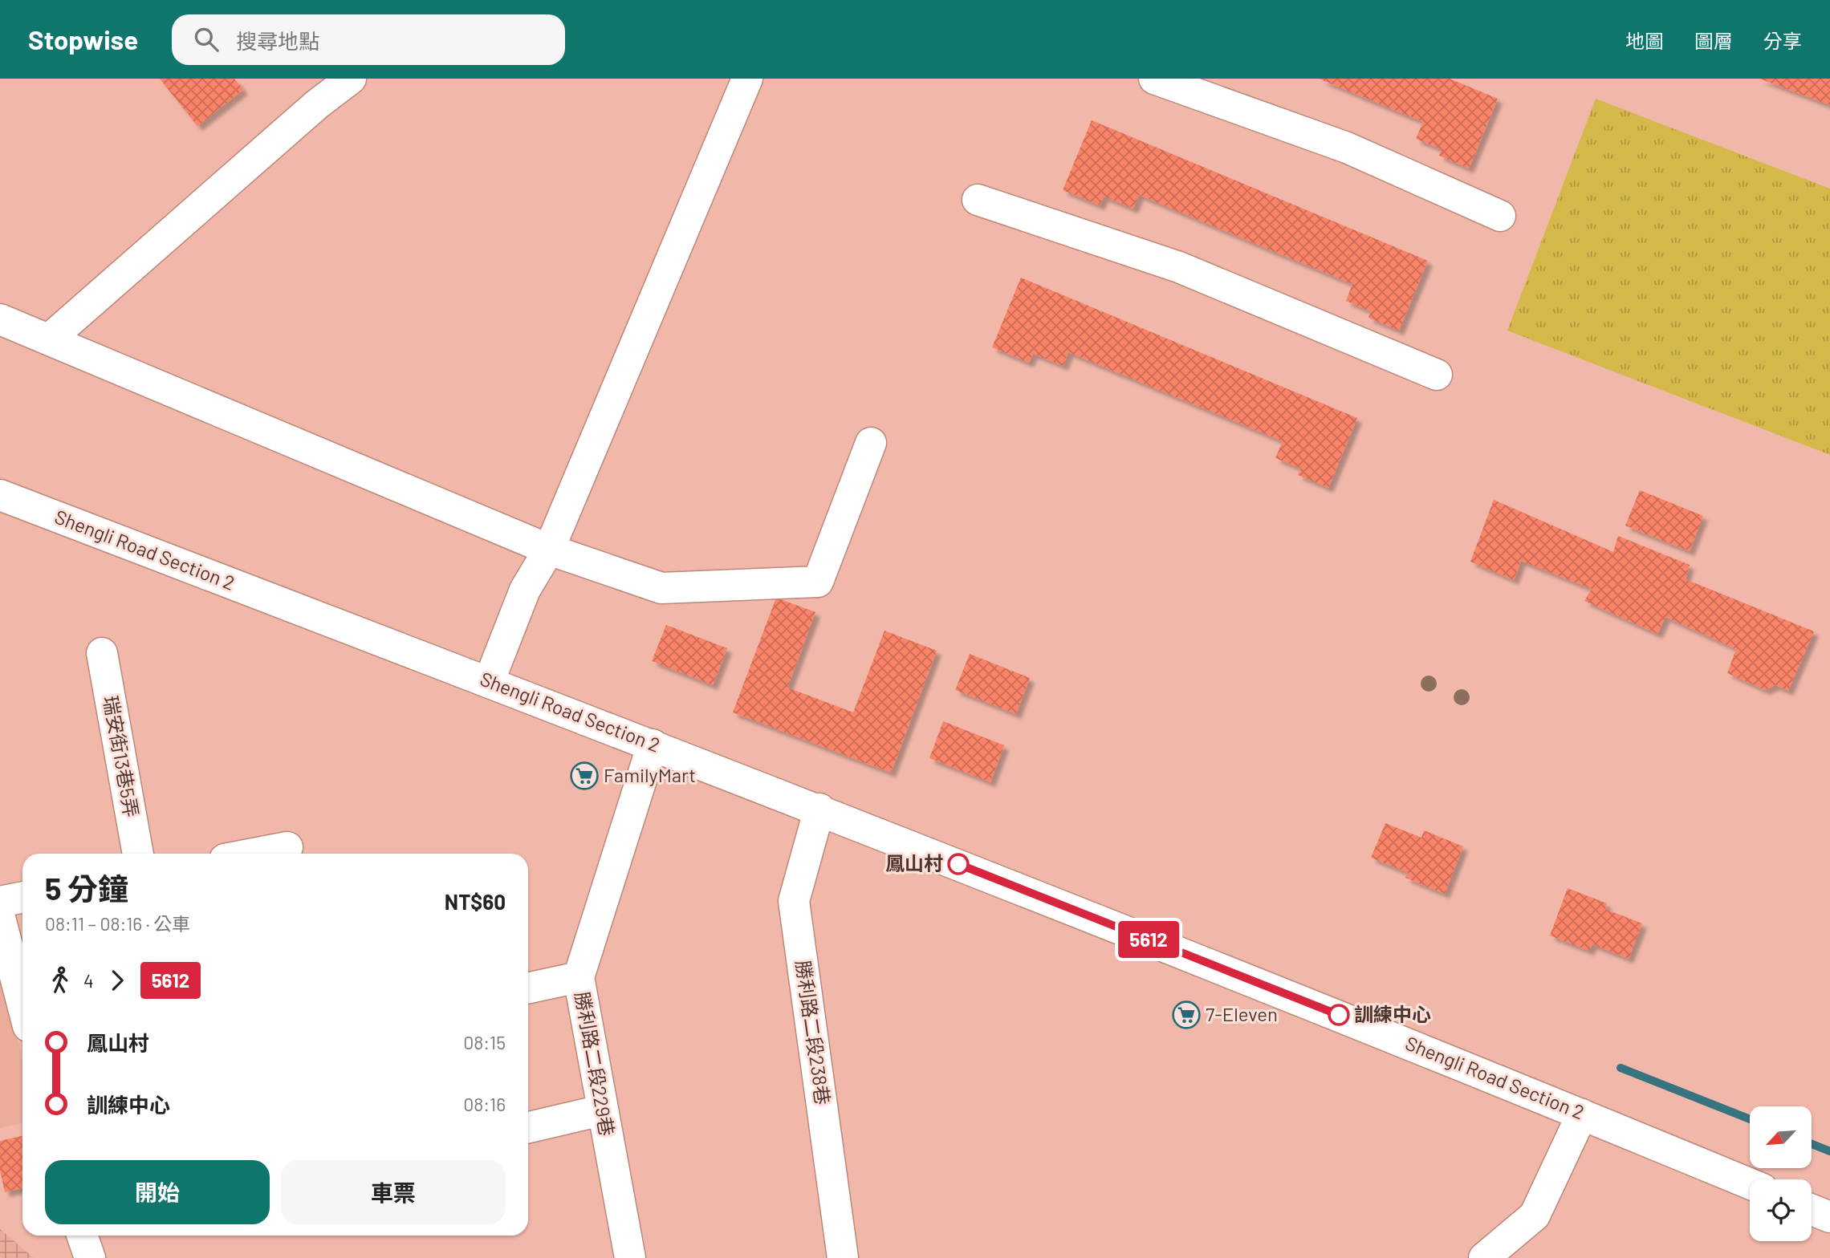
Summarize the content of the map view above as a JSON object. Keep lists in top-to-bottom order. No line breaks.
{"streets":{"main road":["Shengli Road Section 2","瑞安街13巷5弄","勝利路二段238巷","勝利路二段229巷"]},"crossings":[["Shengli Road Section 2","勝利路二段238巷"],["Shengli Road Section 2","勝利路二段229巷"]],"places":{"supermarket":["FamilyMart","7-Eleven"],"other":["鳳山村","訓練中心"]},"lines":["bus line 5612"],"north":"bottom left","page":{"header":"Stopwise","search":"搜尋地點","nav":["地圖","圖層","分享"],"on_map":"5612","heading":["5 分鐘","08:11 – 08:16 · 公車","NT$60"],"legs":["4","5612"],"list":[{"name":"鳳山村","value":"08:15"},{"name":"訓練中心","value":"08:16"}],"buttons":["開始","車票"]}}
